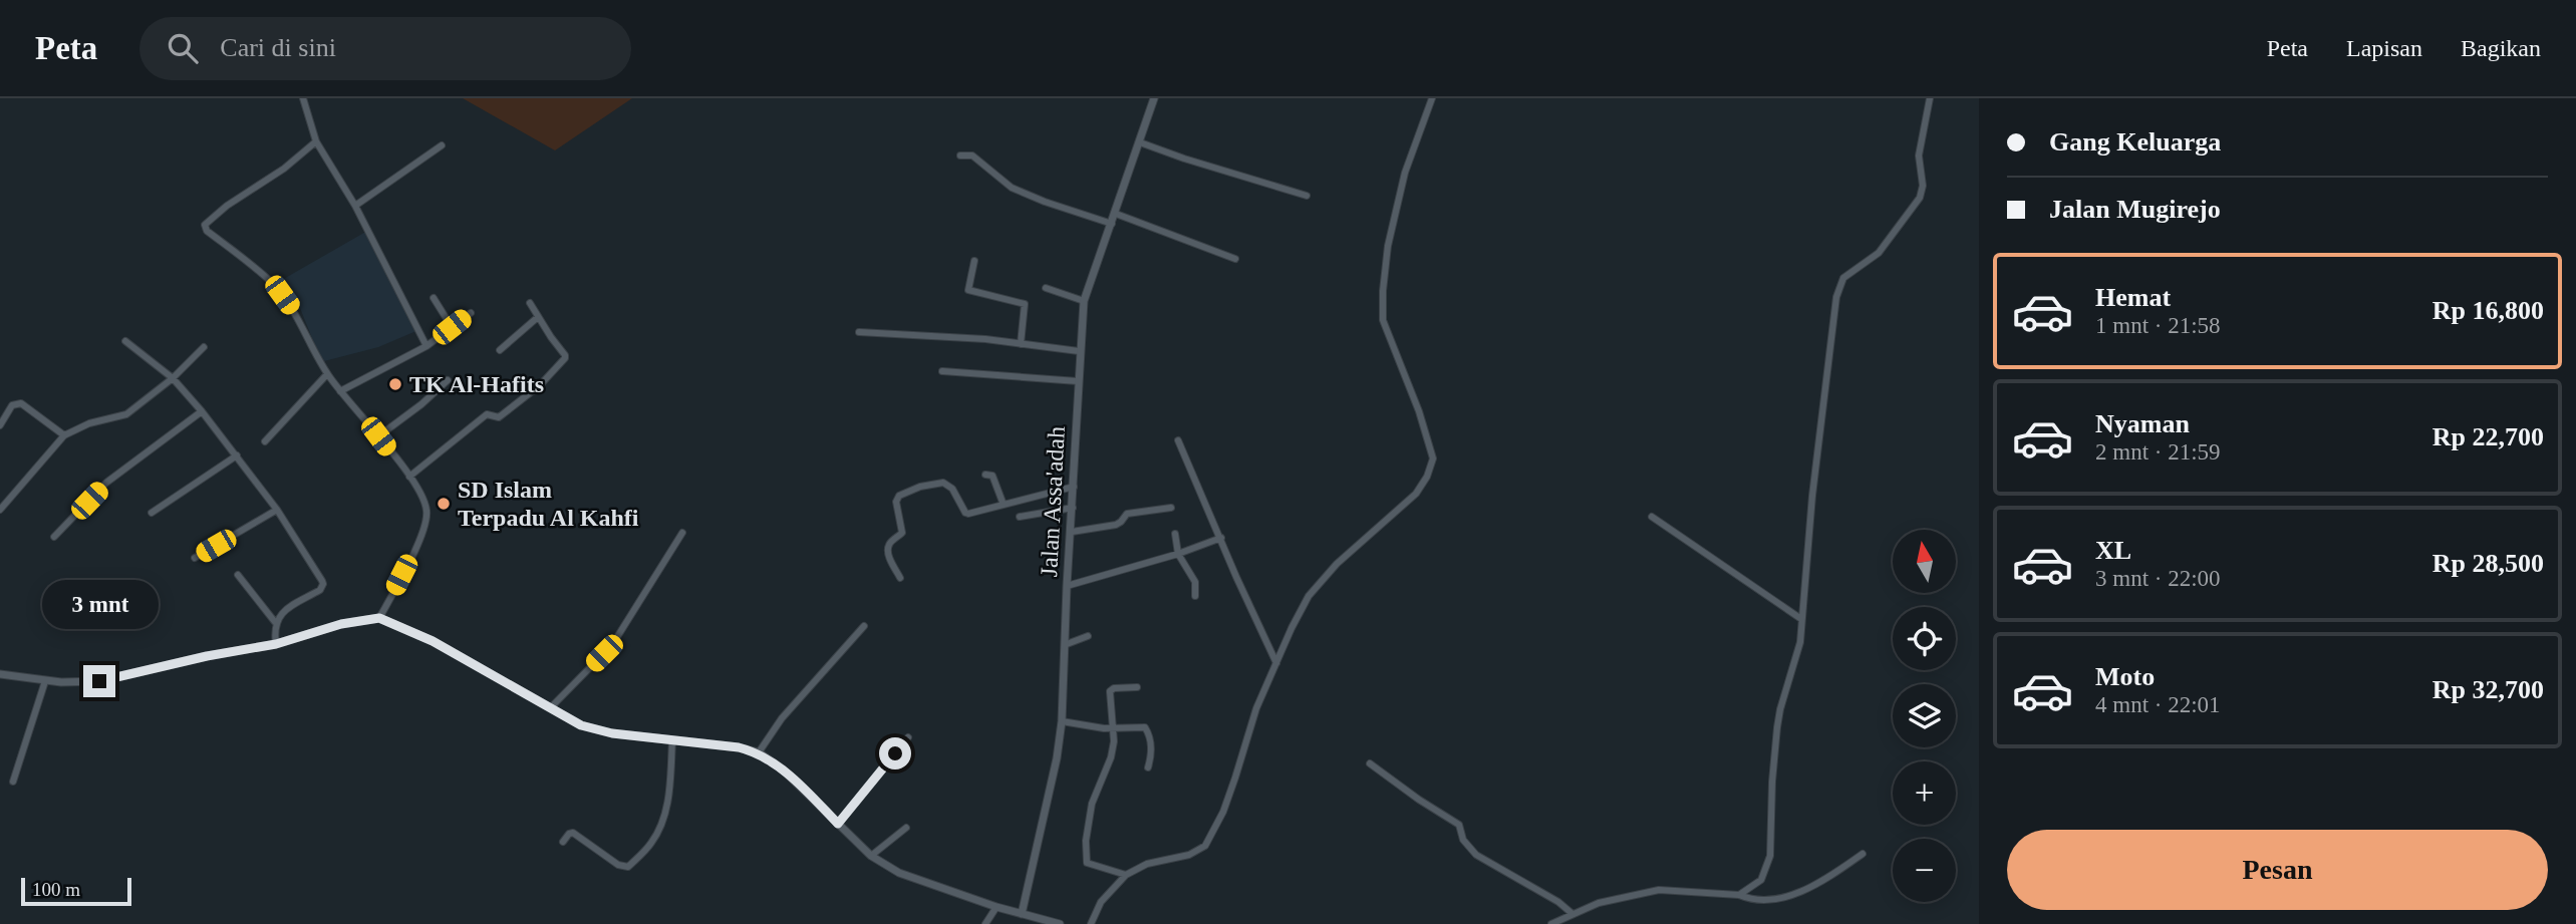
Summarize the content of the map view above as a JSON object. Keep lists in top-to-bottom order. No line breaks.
{"streets":{"street":["Jalan Assa'adah"]},"places":["TK Al-Hafits","SD Islam Terpadu Al Kahfi"],"scale_bar":"100 m","north":"top","page":{"header":"Peta","search":"Cari di sini","nav":["Peta","Lapisan","Bagikan"],"banner":["Gang Keluarga","Jalan Mugirejo"],"list":[{"name":"Hemat","note":"1 mnt · 21:58","value":"Rp 16,800"},{"name":"Nyaman","note":"2 mnt · 21:59","value":"Rp 22,700"},{"name":"XL","note":"3 mnt · 22:00","value":"Rp 28,500"},{"name":"Moto","note":"4 mnt · 22:01","value":"Rp 32,700"}],"map_buttons":["+","−"],"bubble":"3 mnt","buttons":"Pesan","scale":"100 m"}}
